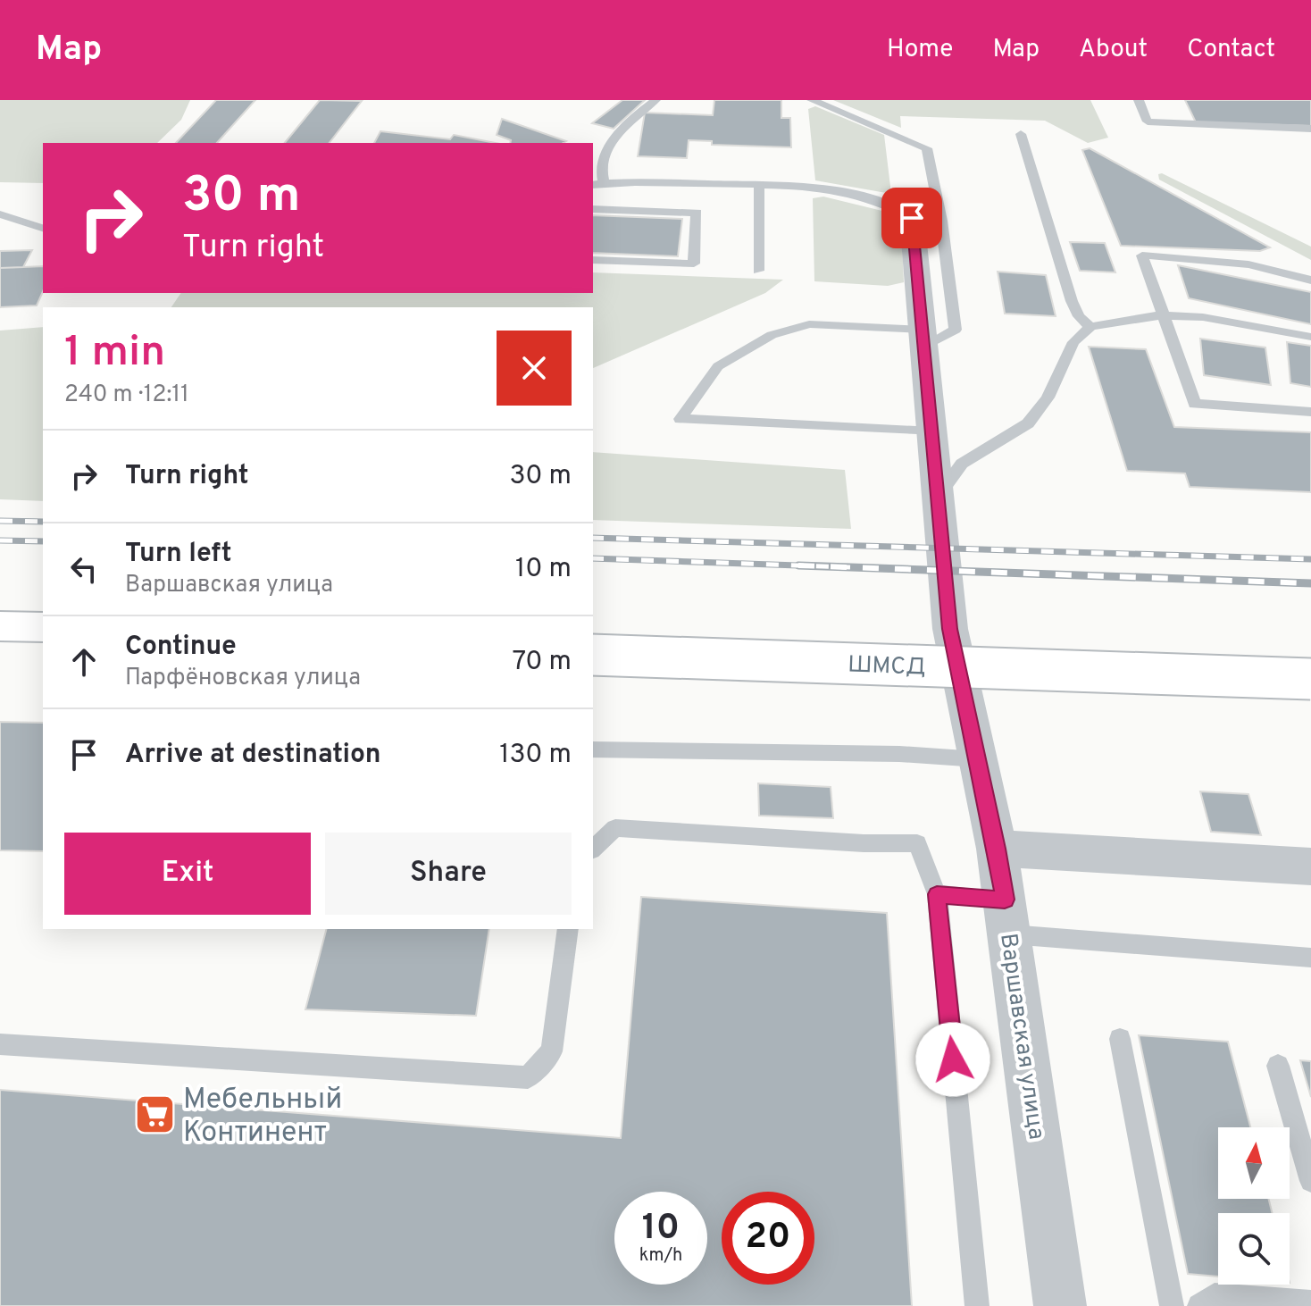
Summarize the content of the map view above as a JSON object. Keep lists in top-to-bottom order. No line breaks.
{"streets":{"main road":["ШМСД"],"street":["Варшавская улица"]},"places":{"supermarket":["Мебельный Континент"]},"north":"top","page":{"header":"Map","nav":["Home","Map","About","Contact"],"turn":["30 m","Turn right"],"heading":["1 min","240 m · 12:11"],"list":[{"name":"Turn right","value":"30 m"},{"name":"Turn left","note":"Варшавская улица","value":"10 m"},{"name":"Continue","note":"Парфёновская улица","value":"70 m"},{"name":"Arrive at destination","value":"130 m"}],"buttons":["Exit","Share"],"speed":"10 km/h","limit":"20"}}
